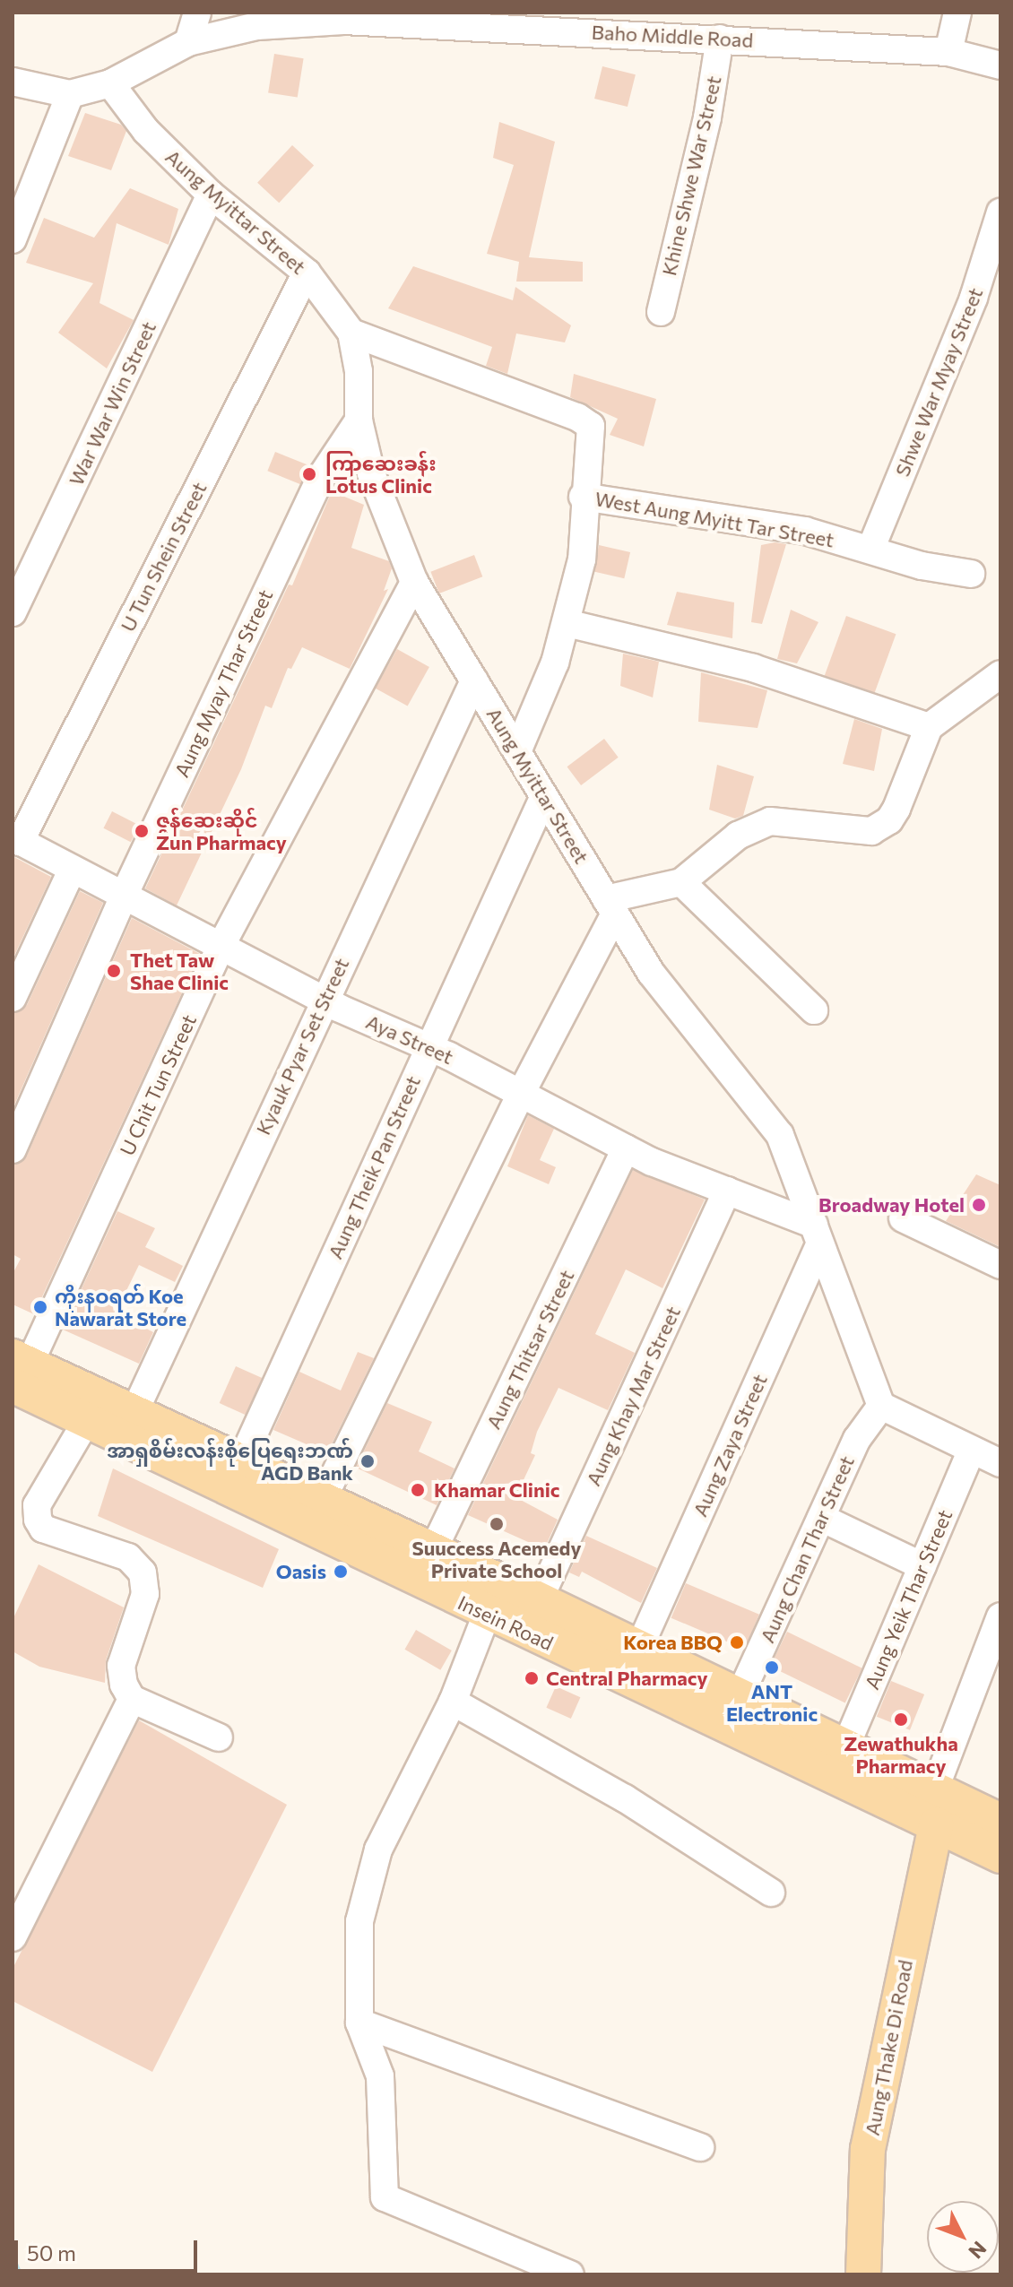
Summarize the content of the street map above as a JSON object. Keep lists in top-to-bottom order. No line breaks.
{"streets":{"main road":["Insein Road","Aung Thake Di Road"],"street":["Baho Middle Road","Khine Shwe War Street","Aung Myittar Street","Shwe War Myay Street","War War Win Street","West Aung Myitt Tar Street","U Tun Shein Street","Aung Myay Thar Street","Aya Street","Kyauk Pyar Set Street","U Chit Tun Street","Aung Theik Pan Street","Aung Thitsar Street","Aung Khay Mar Street","Aung Zaya Street","Aung Chan Thar Street","Aung Yeik Thar Street"]},"crossings":[["Baho Middle Road","Khine Shwe War Street"],["Baho Middle Road","Aung Myittar Street"],["Aung Myittar Street","War War Win Street"],["Aung Myittar Street","U Tun Shein Street"],["Aung Myittar Street","Aung Myay Thar Street"],["Aung Myittar Street","Aya Street"],["Aung Myittar Street","Kyauk Pyar Set Street"],["Aung Myittar Street","U Chit Tun Street"],["Aung Myittar Street","Aung Theik Pan Street"],["Aung Myittar Street","Aung Zaya Street"],["Aung Myittar Street","Aung Chan Thar Street"],["Shwe War Myay Street","West Aung Myitt Tar Street"],["U Tun Shein Street","Aya Street"],["Aung Myay Thar Street","Aya Street"],["Aya Street","Kyauk Pyar Set Street"],["Aya Street","U Chit Tun Street"],["Aya Street","Aung Theik Pan Street"],["Aya Street","Aung Thitsar Street"],["Aya Street","Aung Khay Mar Street"],["Aya Street","Aung Zaya Street"],["Kyauk Pyar Set Street","Insein Road"],["U Chit Tun Street","Insein Road"],["Aung Theik Pan Street","Insein Road"],["Aung Thitsar Street","Insein Road"],["Aung Khay Mar Street","Insein Road"],["Aung Zaya Street","Insein Road"],["Aung Chan Thar Street","Insein Road"],["Aung Yeik Thar Street","Insein Road"],["Insein Road","Aung Thake Di Road"]],"places":["ကြာဆေးခန်း Lotus Clinic","ဇွန်ဆေးဆိုင် Zun Pharmacy","Thet Taw Shae Clinic","Broadway Hotel","ကိုးနဝရတ် Koe Nawarat Store","အာရှစိမ်းလန်းစိုပြေရေးဘဏ် AGD Bank","Khamar Clinic","Suuccess Acemedy Private School","Oasis","Korea BBQ","ANT Electronic","Central Pharmacy","Zewathukha Pharmacy"],"scale_bar":"50 m","north":"bottom right"}
